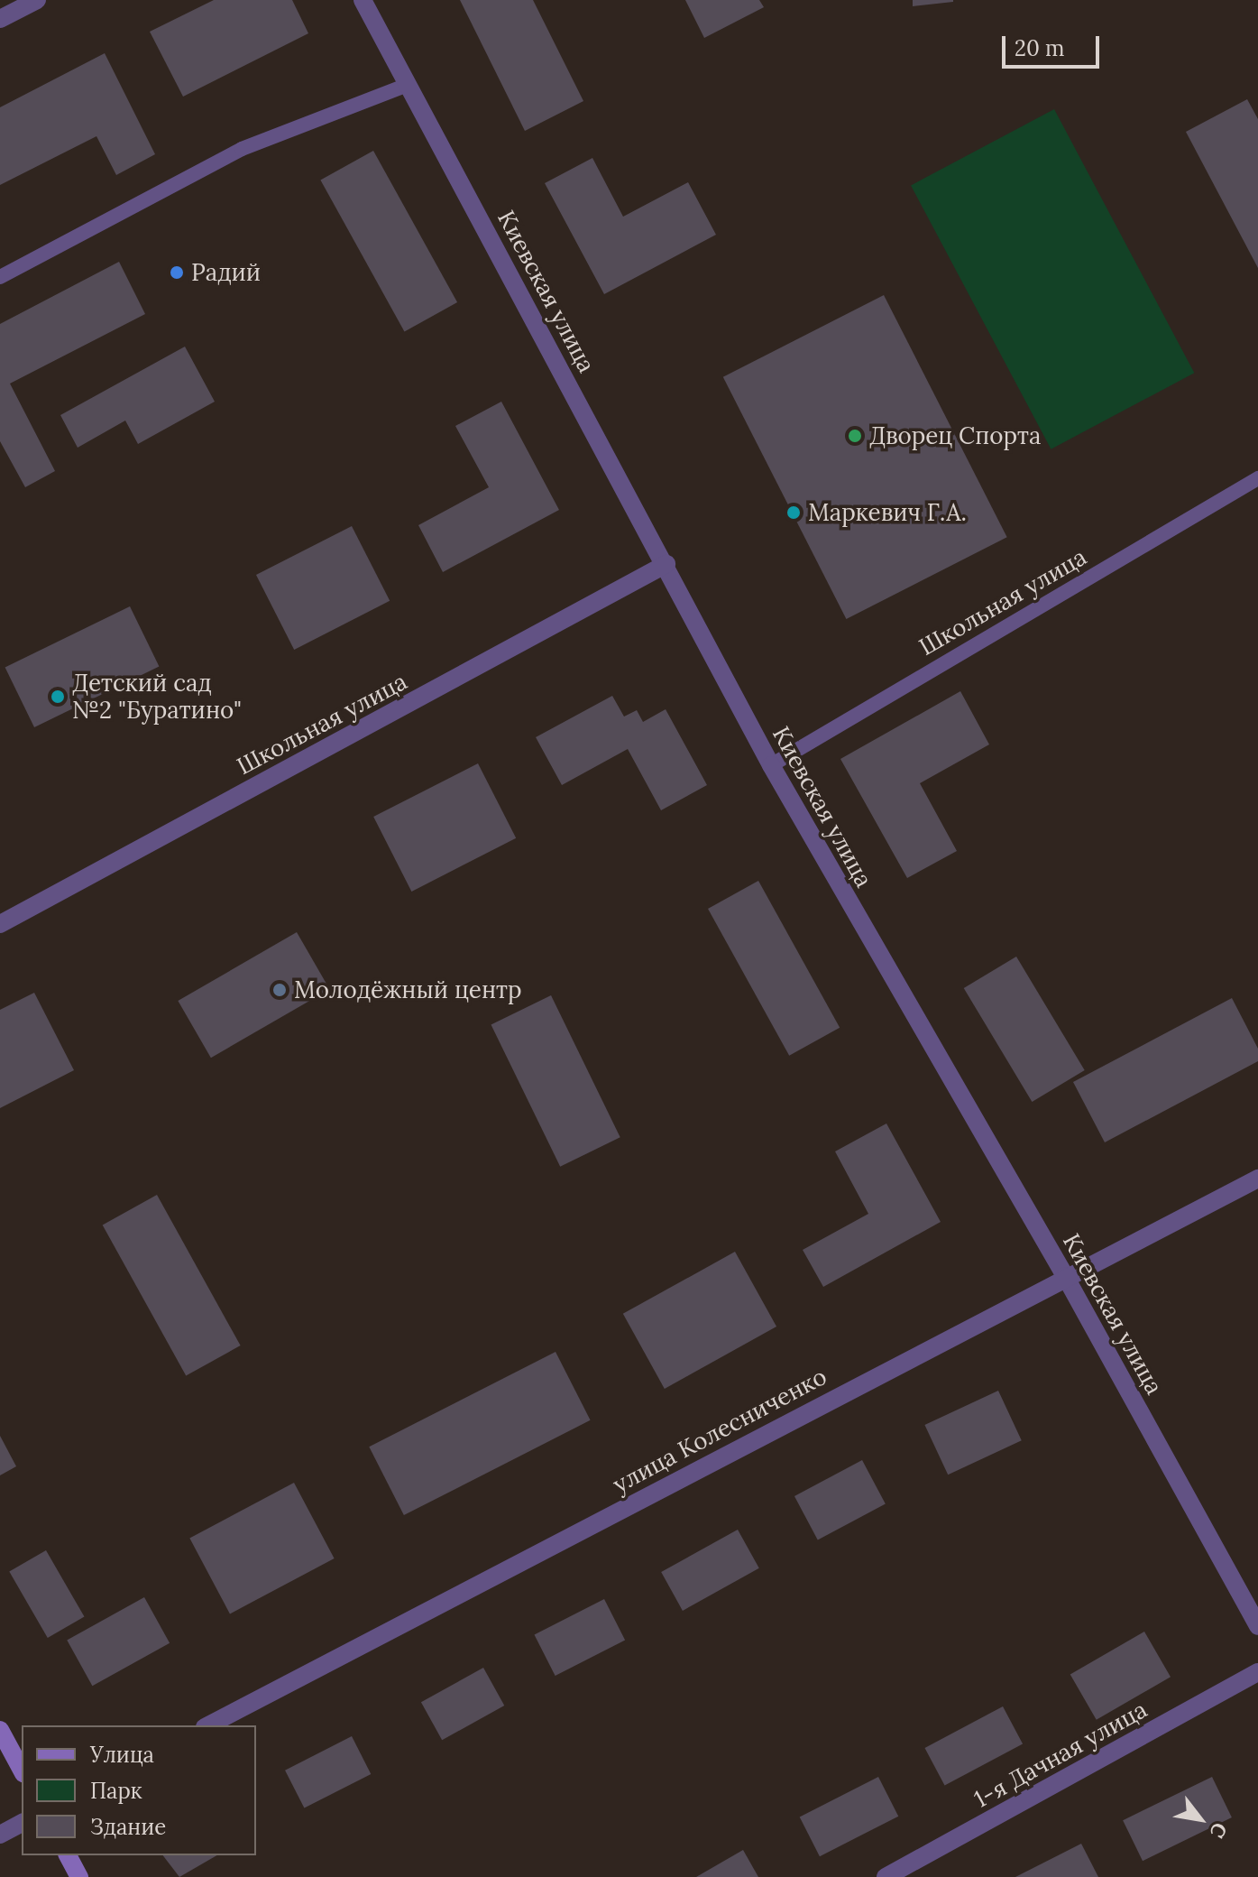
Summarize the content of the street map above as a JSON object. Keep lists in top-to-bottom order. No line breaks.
{"streets":{"street":["Киевская улица","Школьная улица","улица Колесниченко","1-я Дачная улица"]},"crossings":[["Киевская улица","Школьная улица"],["Киевская улица","улица Колесниченко"]],"places":["Радий","Дворец Спорта","Маркевич Г.А.","Детский сад №2 \"Буратино\"","Молодёжный центр"],"legend":["Улица","Парк","Здание"],"scale_bar":"20 m","north":"bottom right"}
